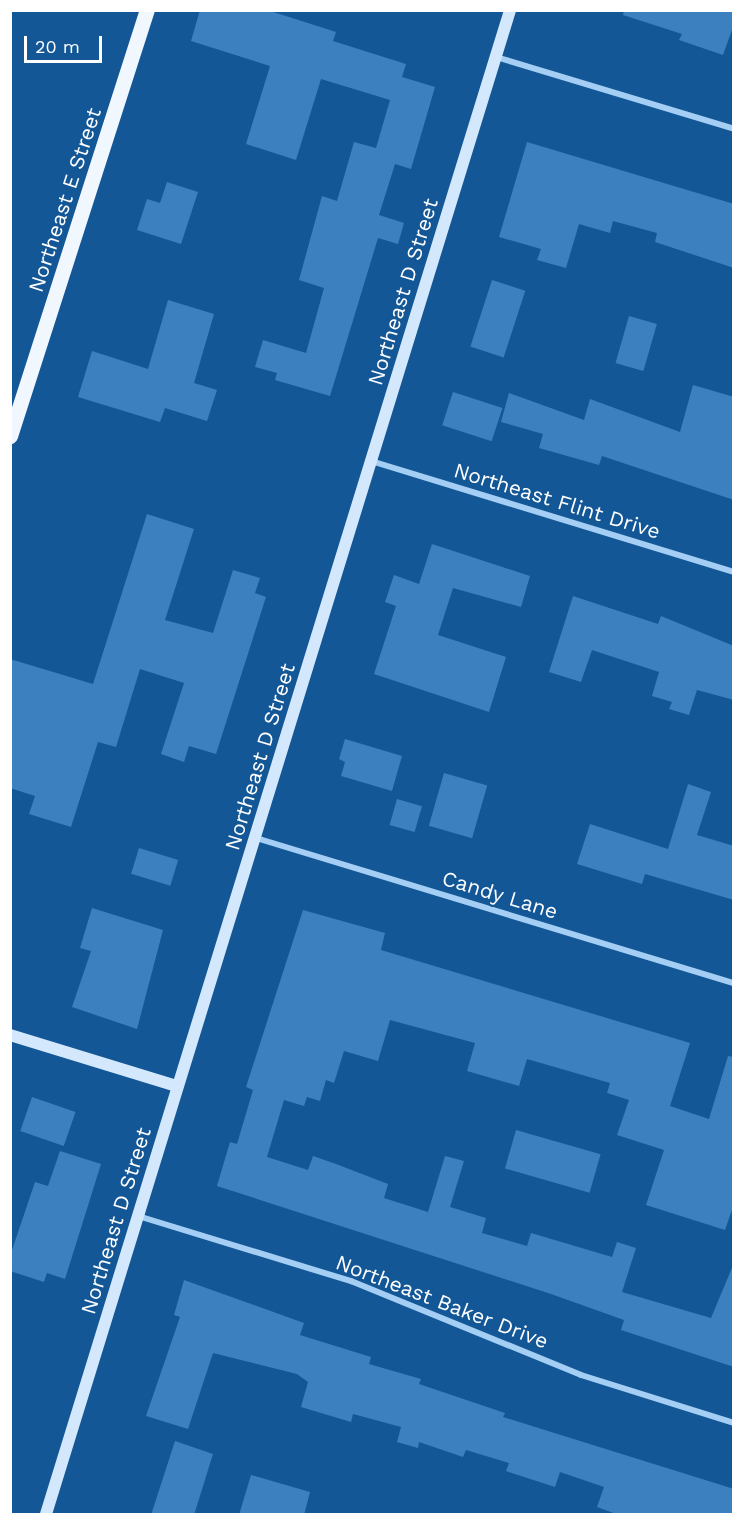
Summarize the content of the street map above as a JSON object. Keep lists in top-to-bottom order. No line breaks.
{"streets":{"main road":["Northeast E Street"],"street":["Northeast D Street","Northeast Flint Drive","Candy Lane","Northeast Baker Drive"]},"crossings":[["Northeast D Street","Northeast Flint Drive"],["Northeast D Street","Candy Lane"],["Northeast D Street","Northeast Baker Drive"]],"scale_bar":"20 m"}
